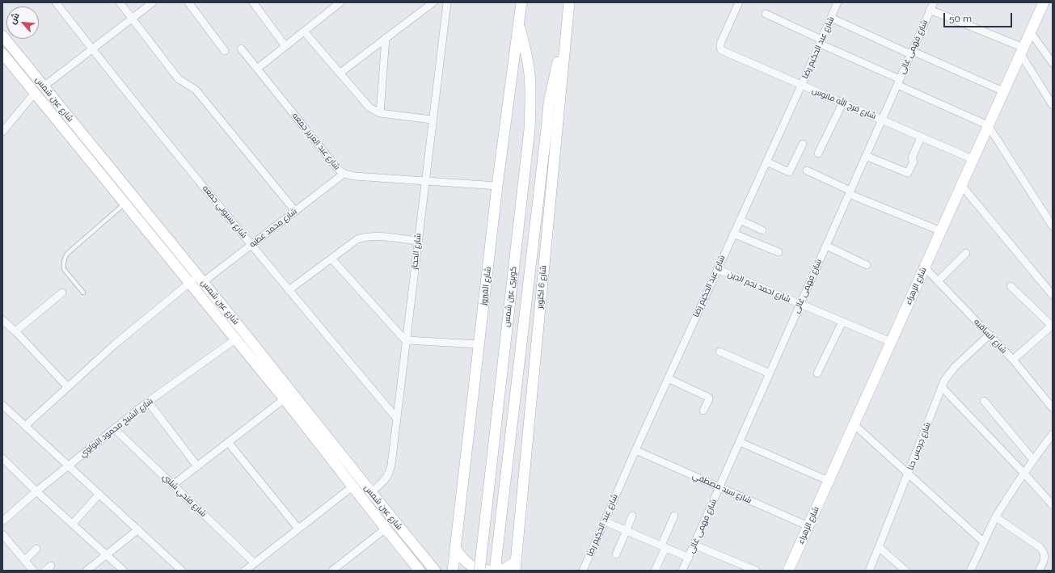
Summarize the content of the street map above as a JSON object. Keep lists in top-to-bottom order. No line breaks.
{"streets":{"main road":["شارع عين شمس","شارع الفيروز","شارع الزهراء","شارع 6 اكتوبر","كوبرى عين شمس"],"street":["شارع فهمى غالى","شارع عبد الحكيم رضا","شارع فرج الله فانوس","شارع عبد العزيز جمعه","شارع بسيوني جمعه","شارع محمد عطيه","شارع الحجاز","شارع احمد نجم الدين","شارع الساقيه","شارع الشيخ محمود النواوي","شارع جرجس حنا","شارع سيد مصطفي","شارع فتحي شلبي"]},"crossings":[["شارع فهمى غالى","شارع فرج الله فانوس"],["شارع فهمى غالى","شارع احمد نجم الدين"],["شارع فهمى غالى","شارع سيد مصطفي"],["شارع عبد الحكيم رضا","شارع فرج الله فانوس"],["شارع عبد الحكيم رضا","شارع احمد نجم الدين"],["شارع عبد الحكيم رضا","شارع سيد مصطفي"],["شارع عين شمس","شارع محمد عطيه"],["شارع عين شمس","شارع الحجاز"],["شارع عين شمس","شارع الشيخ محمود النواوي"],["شارع فرج الله فانوس","شارع الزهراء"],["شارع عبد العزيز جمعه","شارع محمد عطيه"],["شارع عبد العزيز جمعه","شارع الحجاز"],["شارع عبد العزيز جمعه","شارع الفيروز"],["شارع بسيوني جمعه","شارع محمد عطيه"],["شارع بسيوني جمعه","شارع الحجاز"],["شارع الفيروز","كوبرى عين شمس"],["شارع الزهراء","شارع احمد نجم الدين"],["شارع الزهراء","شارع الساقيه"],["شارع الزهراء","شارع سيد مصطفي"],["شارع 6 اكتوبر","كوبرى عين شمس"],["شارع الساقيه","شارع جرجس حنا"],["شارع الشيخ محمود النواوي","شارع فتحي شلبي"]],"scale_bar":"50 m","north":"top left"}
